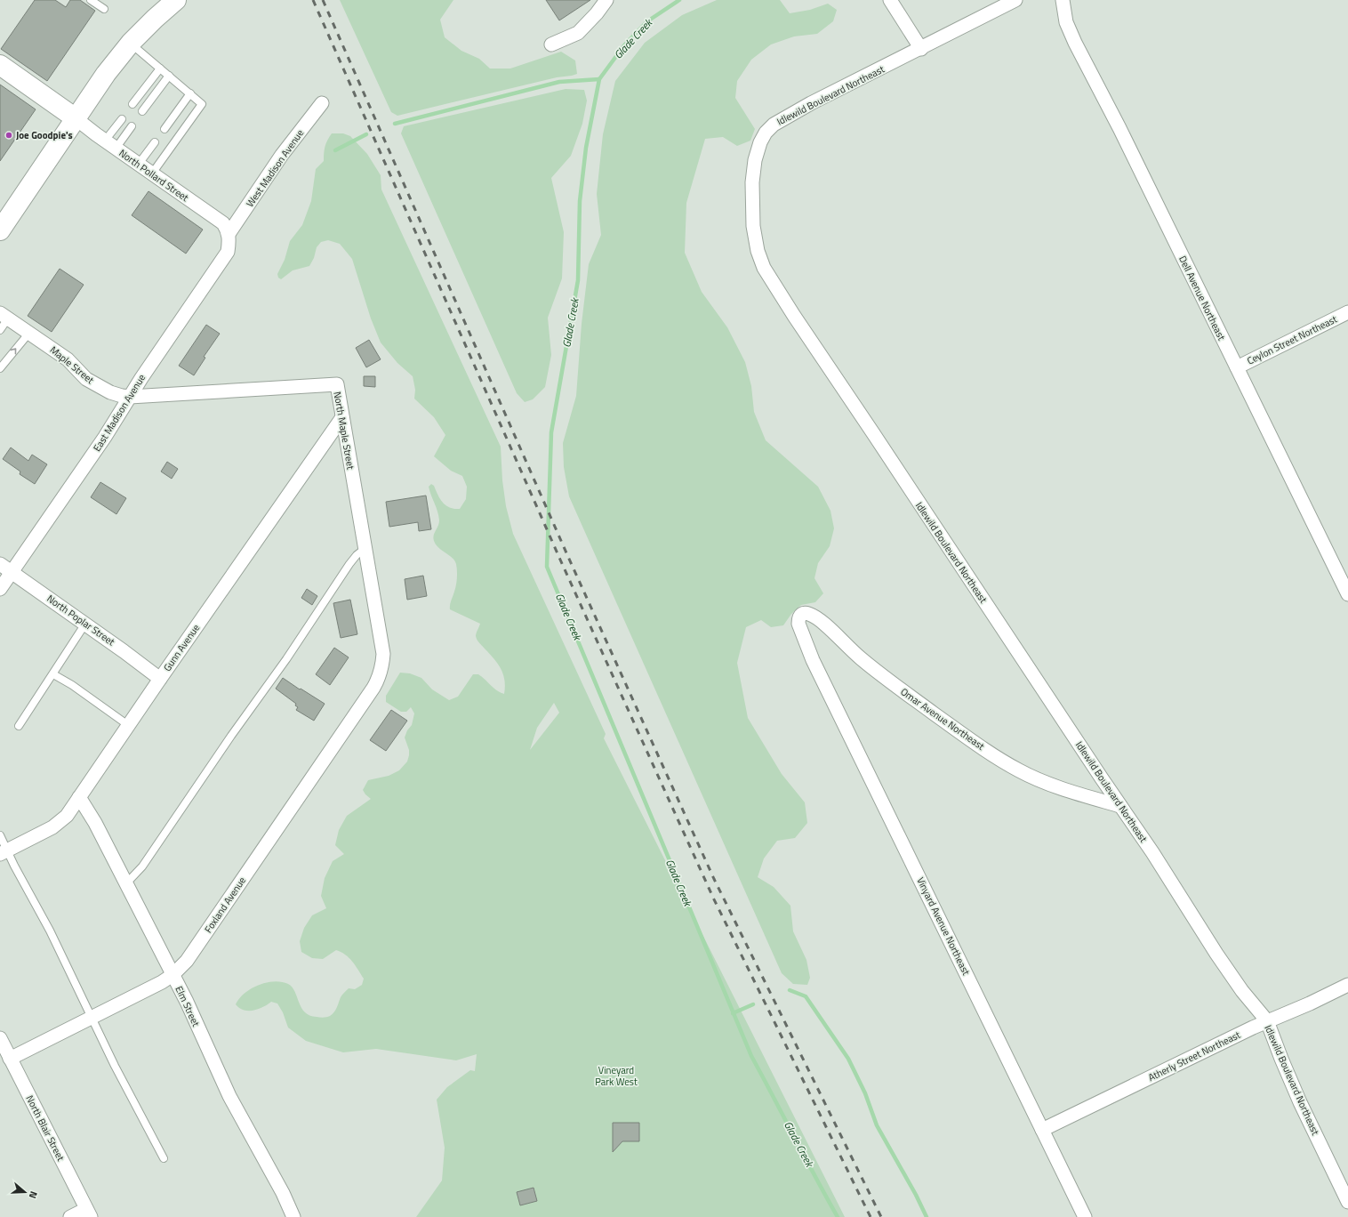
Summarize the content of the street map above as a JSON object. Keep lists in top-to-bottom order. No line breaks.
{"streets":{"street":["Idlewild Boulevard Northeast","West Madison Avenue","North Pollard Street","Dell Avenue Northeast","Ceylon Street Northeast","Maple Street","East Madison Avenue","North Maple Street","North Poplar Street","Gunn Avenue","Omar Avenue Northeast","Foxland Avenue","Vinyard Avenue Northeast","Elm Street","Atherly Street Northeast","North Blair Street"]},"crossings":[["Idlewild Boulevard Northeast","Omar Avenue Northeast"],["Idlewild Boulevard Northeast","Atherly Street Northeast"],["West Madison Avenue","North Pollard Street"],["West Madison Avenue","East Madison Avenue"],["North Pollard Street","East Madison Avenue"],["Dell Avenue Northeast","Ceylon Street Northeast"],["Maple Street","East Madison Avenue"],["Maple Street","North Maple Street"],["East Madison Avenue","North Maple Street"],["East Madison Avenue","North Poplar Street"],["North Maple Street","Gunn Avenue"],["North Maple Street","Foxland Avenue"],["North Poplar Street","Gunn Avenue"],["Gunn Avenue","Elm Street"],["Omar Avenue Northeast","Vinyard Avenue Northeast"],["Foxland Avenue","Elm Street"],["Foxland Avenue","North Blair Street"],["Vinyard Avenue Northeast","Atherly Street Northeast"]],"water":["Glade Creek"],"parks":["Vineyard Park West"],"places":["Joe Goodpie's"],"north":"right"}
